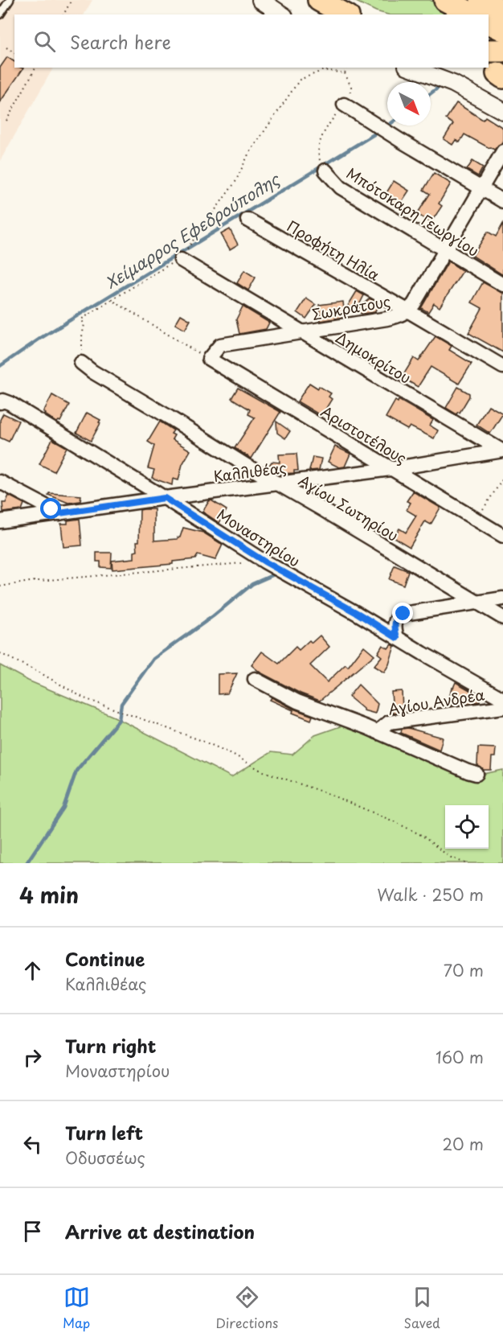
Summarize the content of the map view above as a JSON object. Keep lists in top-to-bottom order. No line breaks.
{"streets":{"street":["Μπότσκαρη Γεωργίου","Προφήτη Ηλία","Σωκράτους","Δημοκρίτου","Αριστοτέλους","Καλλιθέας","Αγίου Σωτηρίου","Μοναστηρίου","Αγίου Ανδρέα"]},"crossings":[["Μπότσκαρη Γεωργίου","Σωκράτους"],["Προφήτη Ηλία","Σωκράτους"],["Σωκράτους","Δημοκρίτου"],["Σωκράτους","Αριστοτέλους"],["Δημοκρίτου","Καλλιθέας"],["Αριστοτέλους","Καλλιθέας"],["Καλλιθέας","Αγίου Σωτηρίου"],["Καλλιθέας","Μοναστηρίου"]],"water":["Χείμαρρος Εφεδρούπολης"],"north":"bottom right","page":{"search":"Search here","heading":["4 min","Walk · 250 m"],"list":[["Continue","Καλλιθέας","70 m"],["Turn right","Μοναστηρίου","160 m"],["Turn left","Οδυσσέως","20 m"],"Arrive at destination"],"nav":["Map","Directions","Saved"]}}
